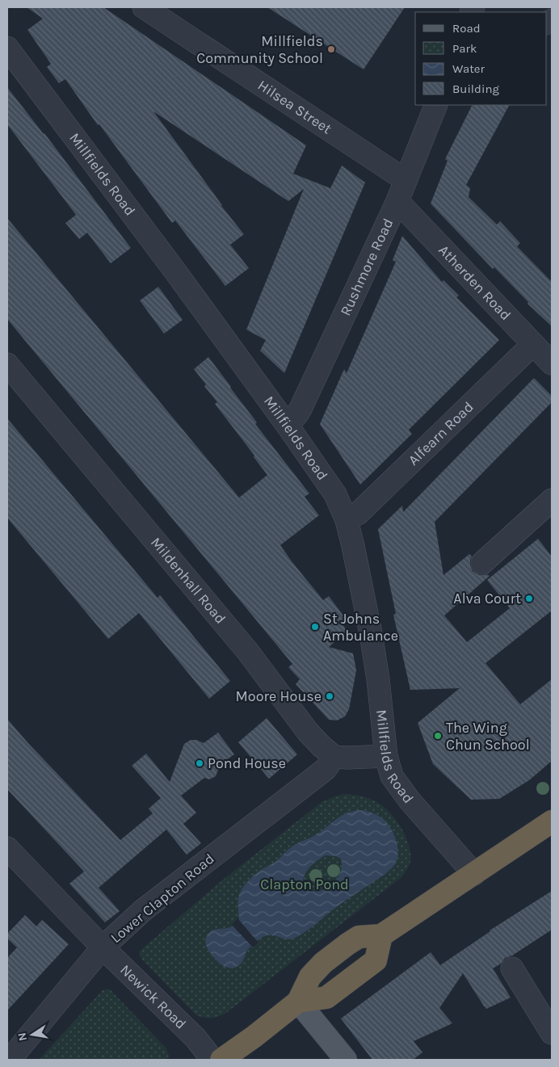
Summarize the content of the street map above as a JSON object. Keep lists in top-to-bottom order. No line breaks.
{"streets":{"street":["Hilsea Street","Millfields Road","Rushmore Road","Atherden Road","Alfearn Road","Mildenhall Road","Lower Clapton Road","Newick Road"]},"crossings":[["Hilsea Street","Rushmore Road"],["Millfields Road","Rushmore Road"],["Millfields Road","Alfearn Road"],["Rushmore Road","Atherden Road"],["Atherden Road","Alfearn Road"],["Mildenhall Road","Lower Clapton Road"],["Lower Clapton Road","Newick Road"]],"parks":["Clapton Pond"],"places":["Millfields Community School","Alva Court","St Johns Ambulance","Moore House","The Wing Chun School","Pond House"],"legend":["Road","Park","Water","Building"],"north":"left"}
